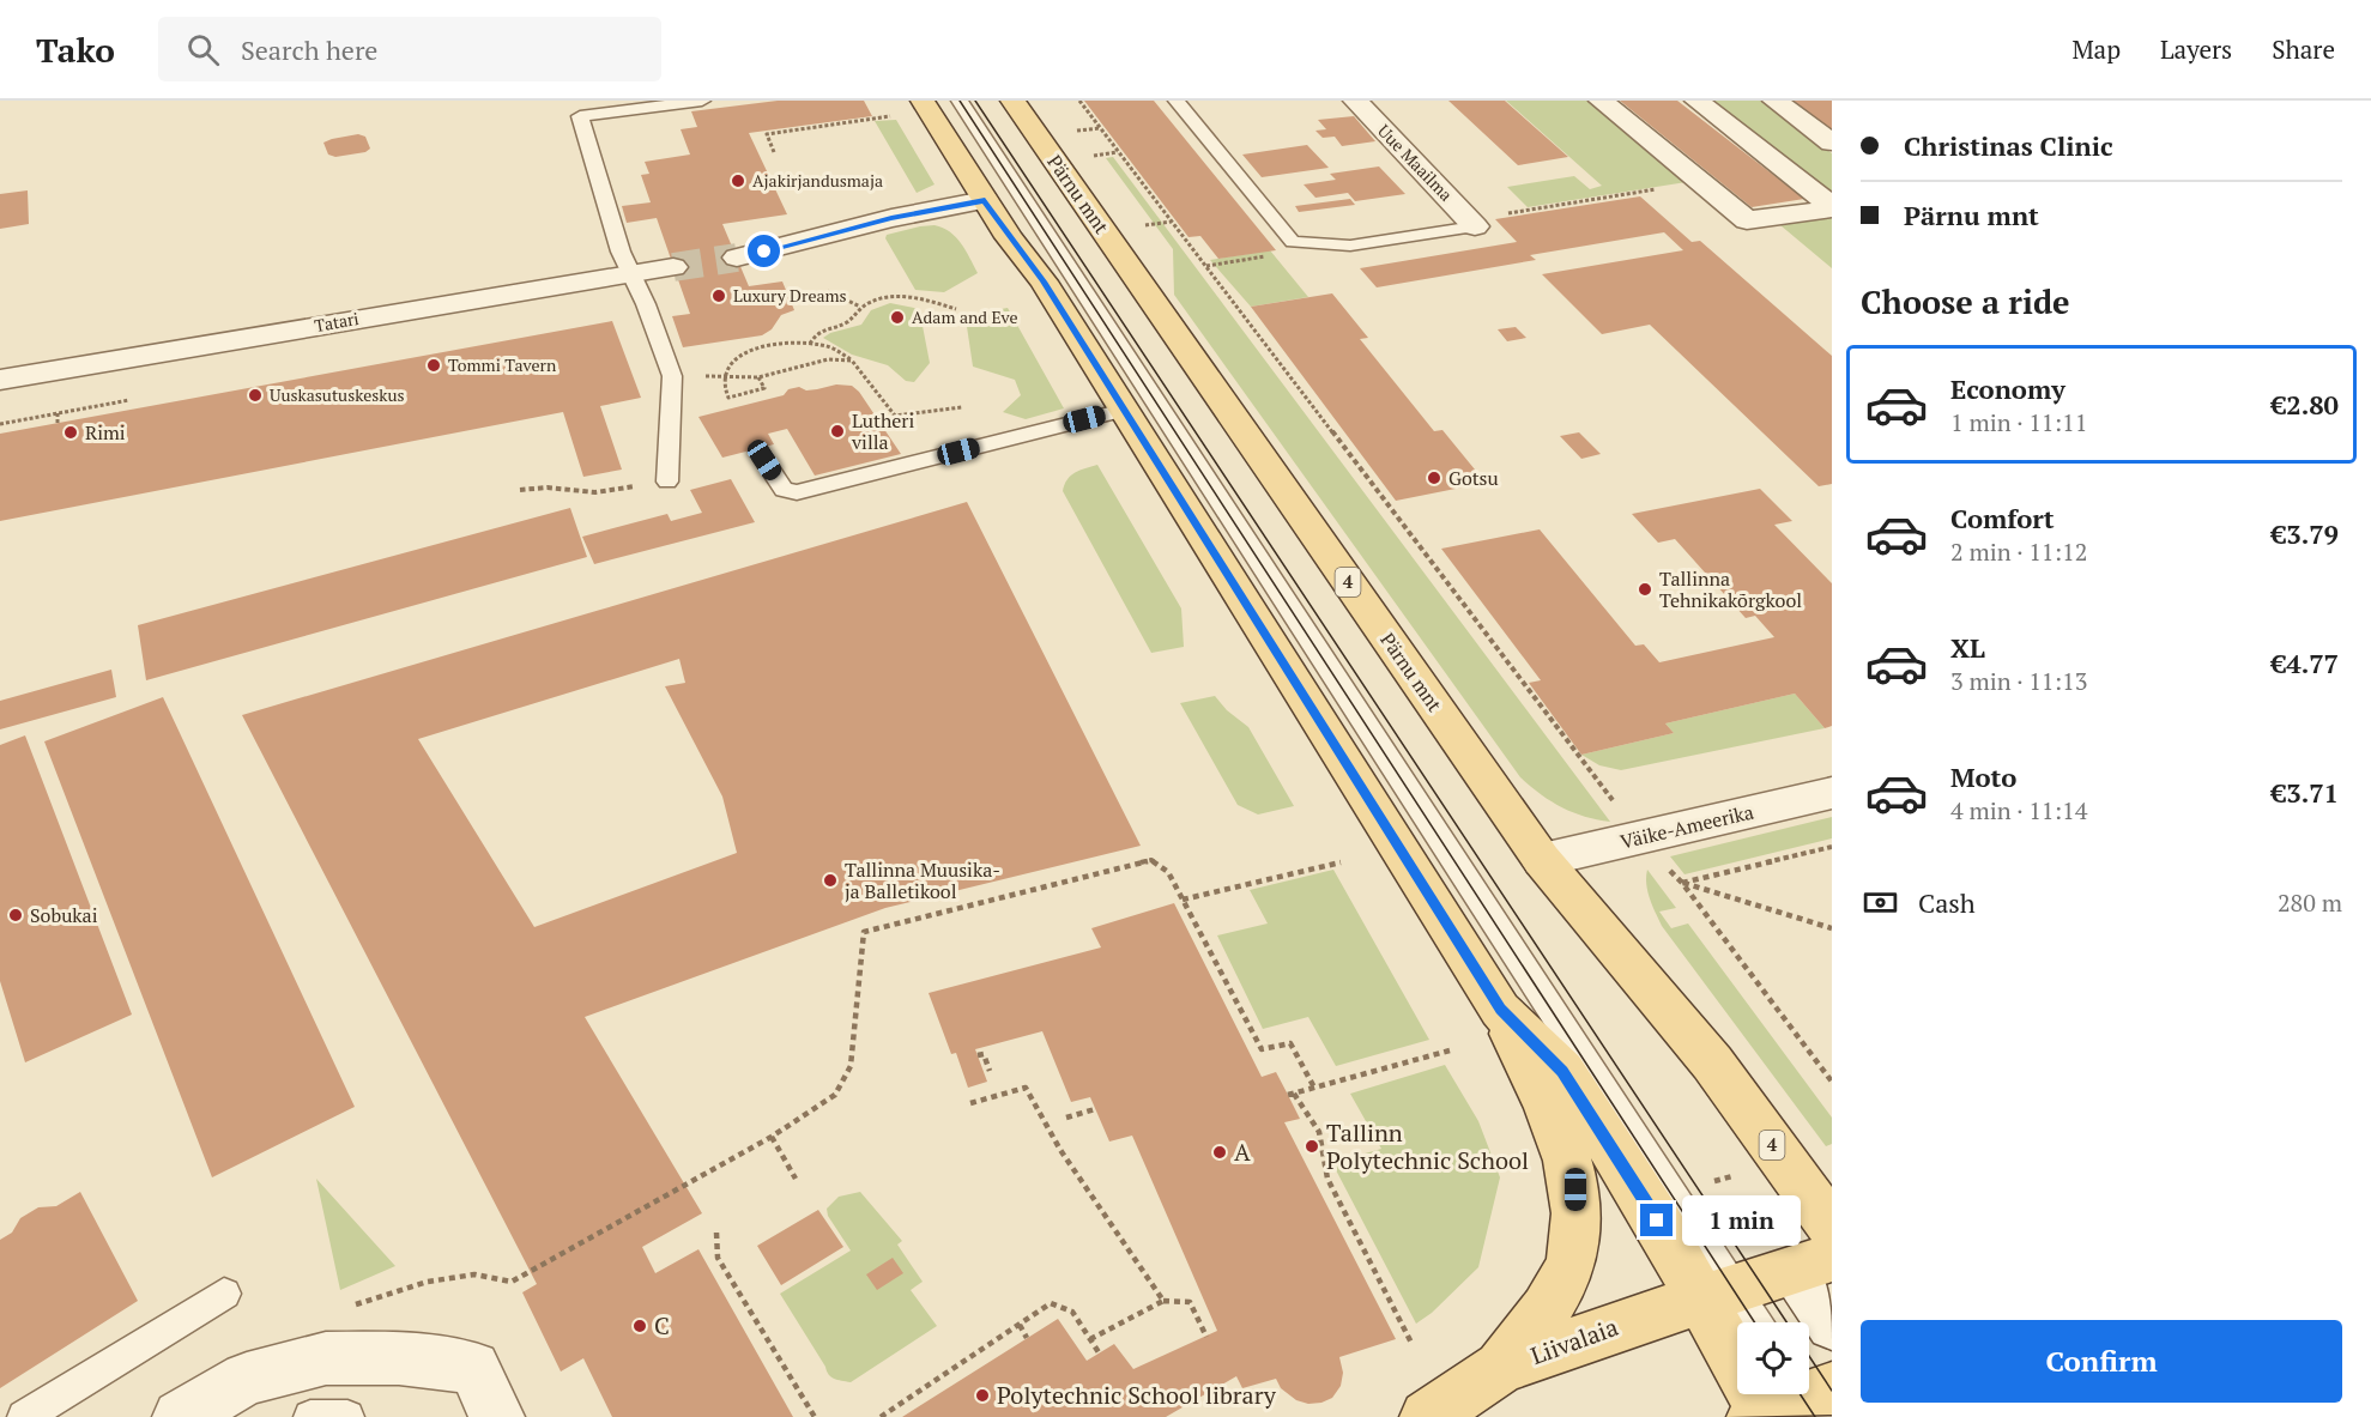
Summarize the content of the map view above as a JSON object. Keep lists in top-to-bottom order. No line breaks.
{"streets":{"main road":["Pärnu mnt","4","Liivalaia"],"street":["Uue Maailma","Tatari","Väike-Ameerika"]},"crossings":[["Pärnu mnt","Väike-Ameerika"]],"places":["Ajakirjandusmaja","Luxury Dreams","Adam and Eve","Tommi Tavern","Uuskasutuskeskus","Lutheri villa","Rimi","Gotsu","Tallinna Tehnikakõrgkool","Tallinna Muusika- ja Balletikool","Sobukai","Tallinn Polytechnic School","A","C","Polytechnic School library"],"page":{"header":"Tako","search":"Search here","nav":["Map","Layers","Share"],"banner":["Christinas Clinic","Pärnu mnt"],"heading":"Choose a ride","list":[{"name":"Economy","note":"1 min · 11:11","value":"€2.80"},{"name":"Comfort","note":"2 min · 11:12","value":"€3.79"},{"name":"XL","note":"3 min · 11:13","value":"€4.77"},{"name":"Moto","note":"4 min · 11:14","value":"€3.71"}],"pay":["Cash","280 m"],"bubble":"1 min","buttons":"Confirm"}}
